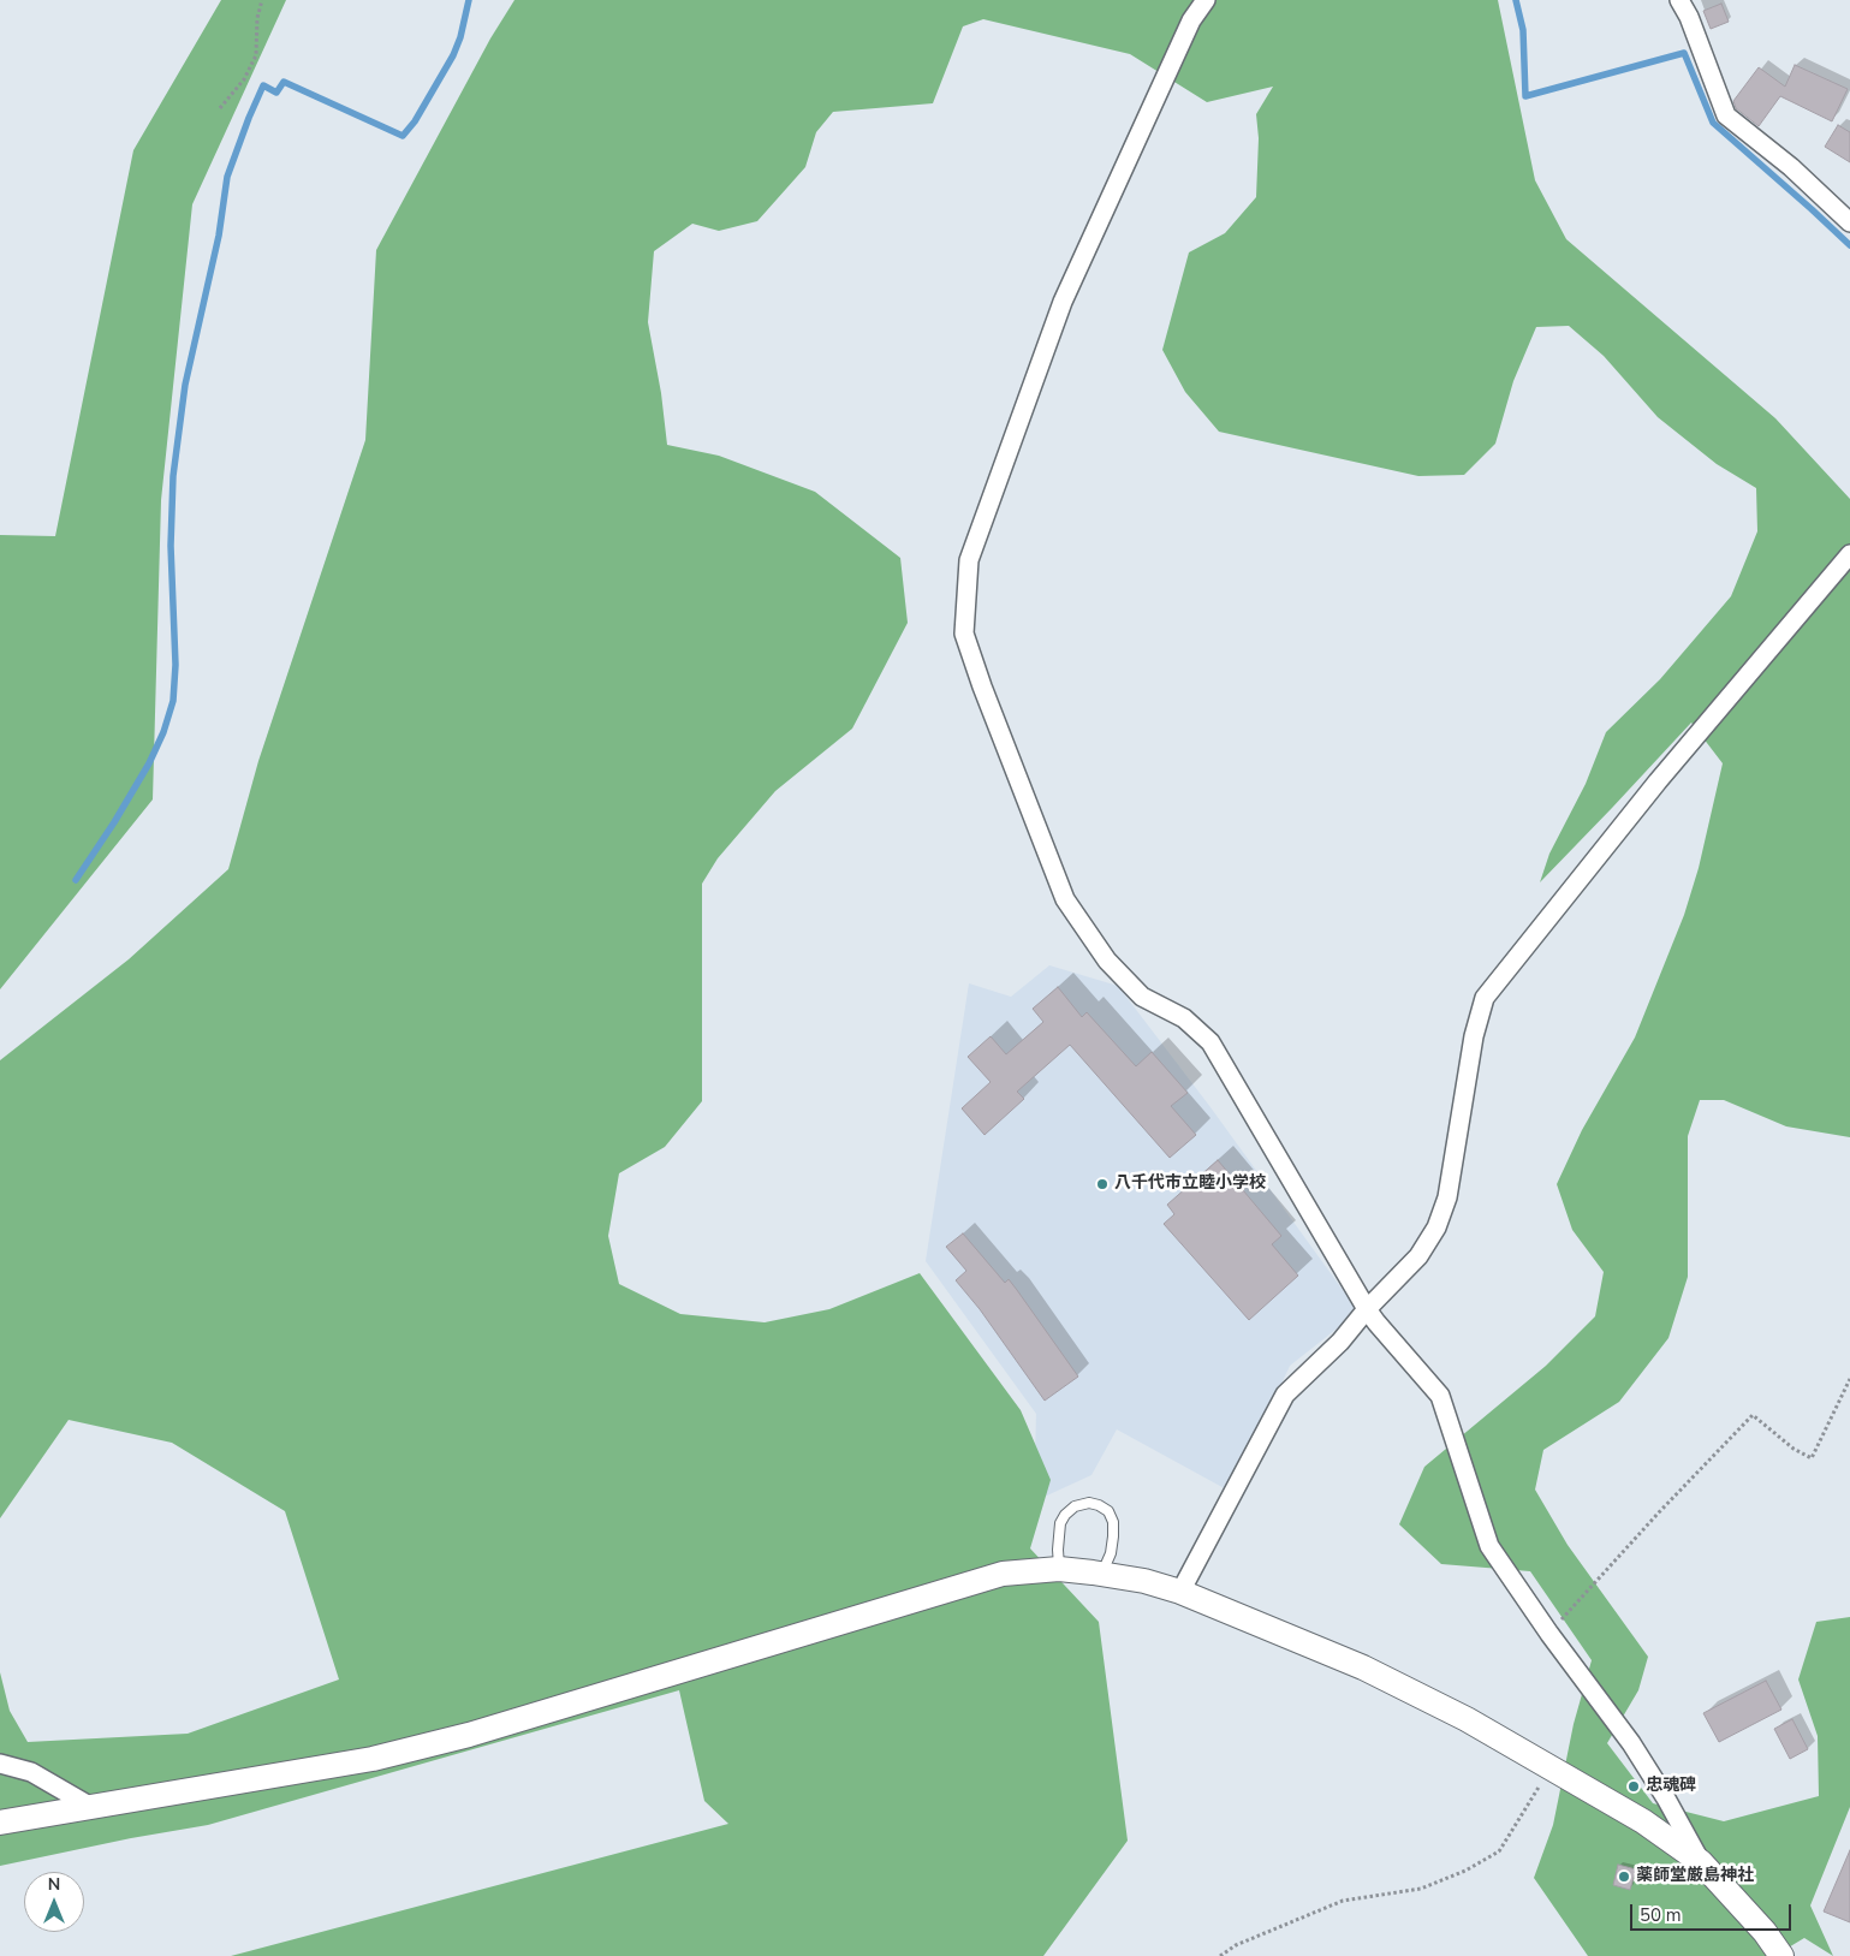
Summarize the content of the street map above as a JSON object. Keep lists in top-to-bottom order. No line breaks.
{"places":["八千代市立睦小学校","忠魂碑","薬師堂厳島神社"],"scale_bar":"50 m","north":"top"}
